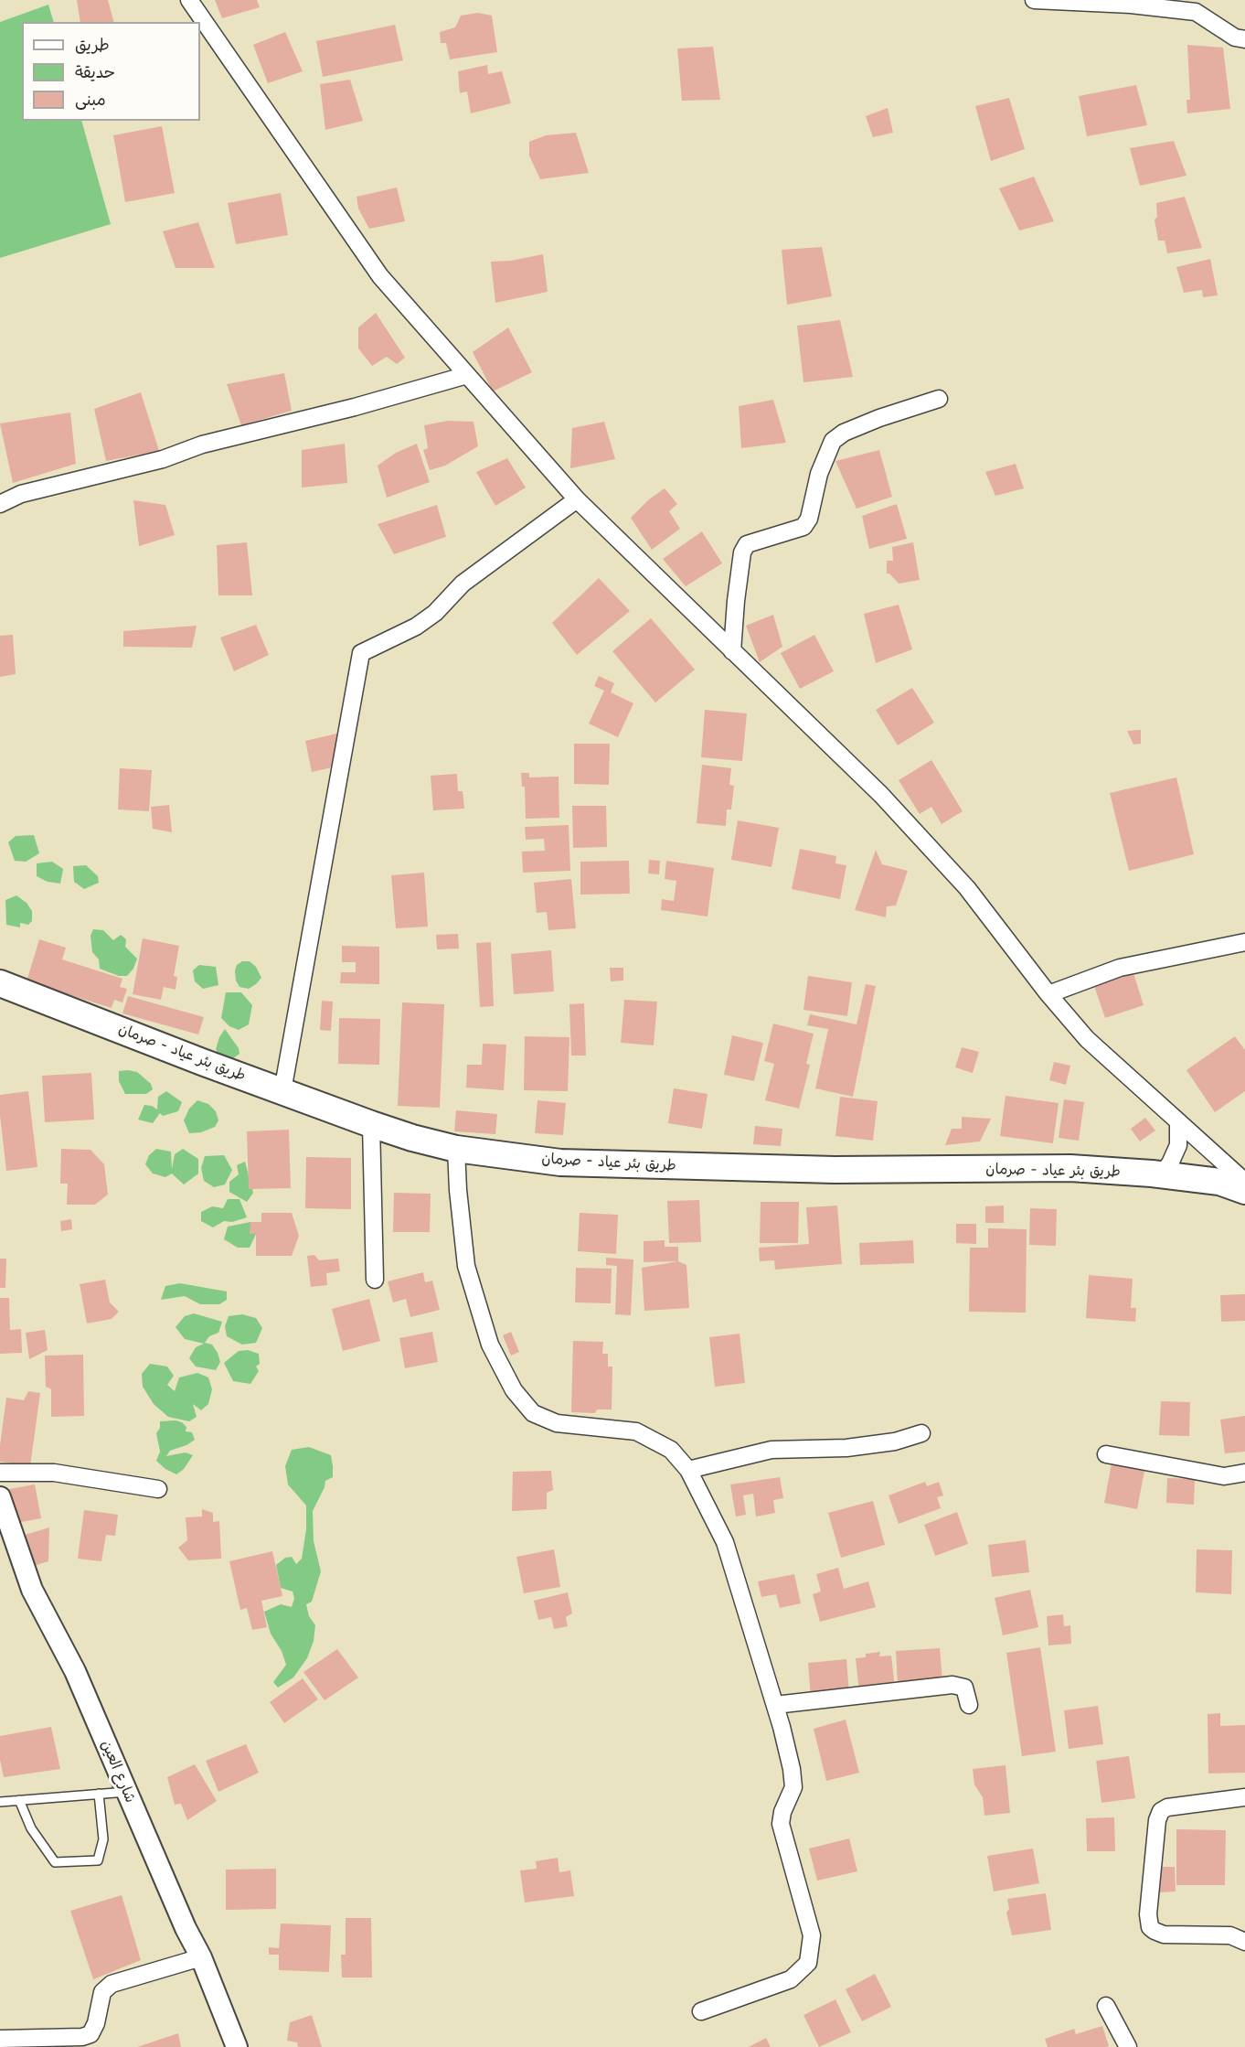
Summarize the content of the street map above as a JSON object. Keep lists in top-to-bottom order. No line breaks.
{"streets":{"highway":["طريق بئر عياد - صرمان"],"street":["شارع العين"]},"legend":["طريق","حديقة","مبنى"]}
